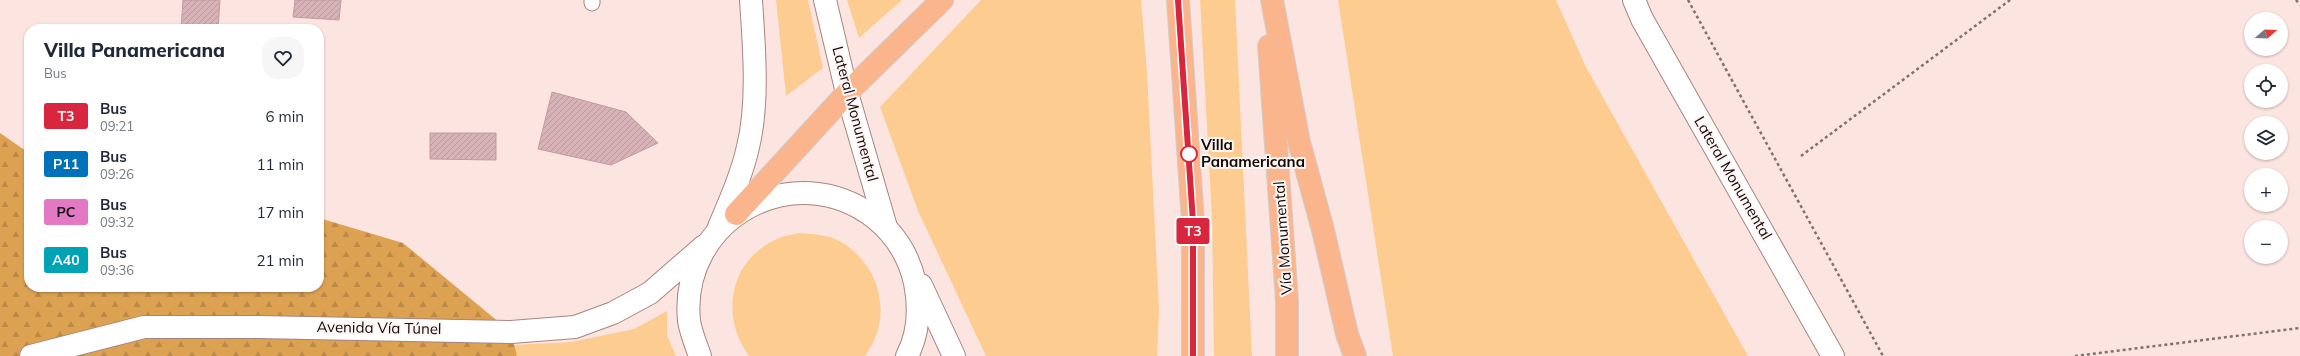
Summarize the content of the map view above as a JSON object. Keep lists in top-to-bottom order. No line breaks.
{"streets":{"highway":["Vía Monumental"],"main road":["Lateral Monumental","Avenida Vía Túnel"]},"places":["Villa Panamericana"],"lines":["bus line T3"],"north":"right","page":{"on_map":"T3","map_buttons":["+","−"],"heading":["Villa Panamericana","Bus"],"list":[{"mark":"T3","name":"Bus","note":"09:21","value":"6 min"},{"mark":"P11","name":"Bus","note":"09:26","value":"11 min"},{"mark":"PC","name":"Bus","note":"09:32","value":"17 min"},{"mark":"A40","name":"Bus","note":"09:36","value":"21 min"}]}}
